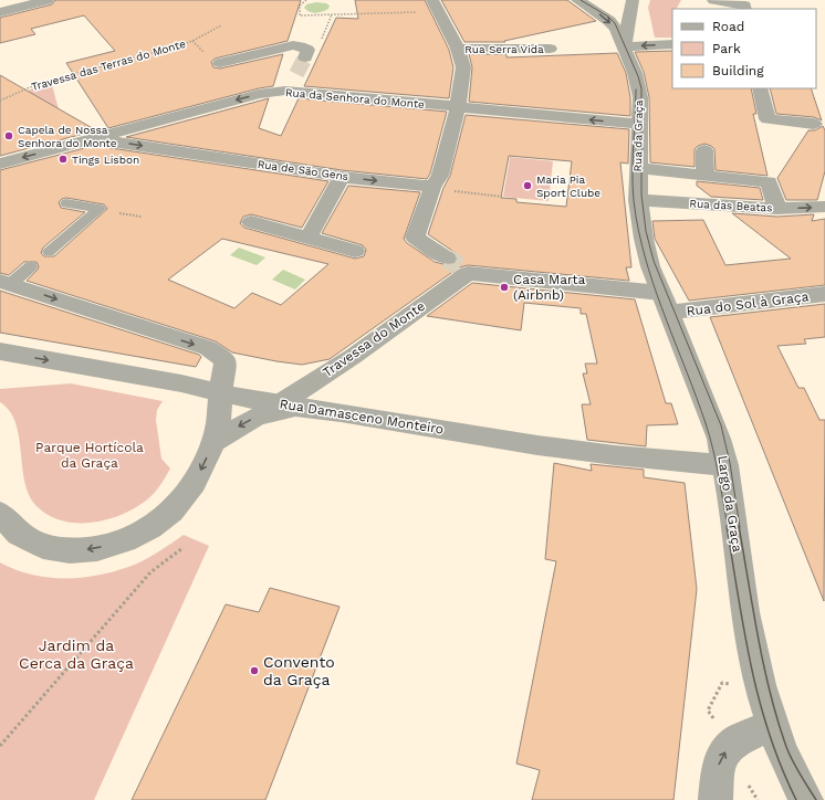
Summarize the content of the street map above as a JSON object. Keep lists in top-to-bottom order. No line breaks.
{"streets":{"street":["Rua Serra Vida","Rua da Senhora do Monte","Rua da Graça","Rua de São Gens","Rua das Beatas","Rua do Sol à Graça","Travessa do Monte","Rua Damasceno Monteiro","Largo da Graça"],"path":["Travessa das Terras do Monte"]},"crossings":[["Rua da Senhora do Monte","Rua da Graça"],["Rua da Senhora do Monte","Rua de São Gens"],["Rua da Graça","Rua das Beatas"],["Rua da Graça","Rua do Sol à Graça"],["Rua da Graça","Largo da Graça"],["Rua do Sol à Graça","Largo da Graça"],["Travessa do Monte","Rua Damasceno Monteiro"],["Rua Damasceno Monteiro","Largo da Graça"]],"parks":["Parque Hortícola da Graça","Jardim da Cerca da Graça"],"places":["Capela de Nossa Senhora do Monte","Tings Lisbon","Maria Pia Sport Clube","Casa Marta (Airbnb)","Convento da Graça"],"legend":["Road","Park","Building"]}
